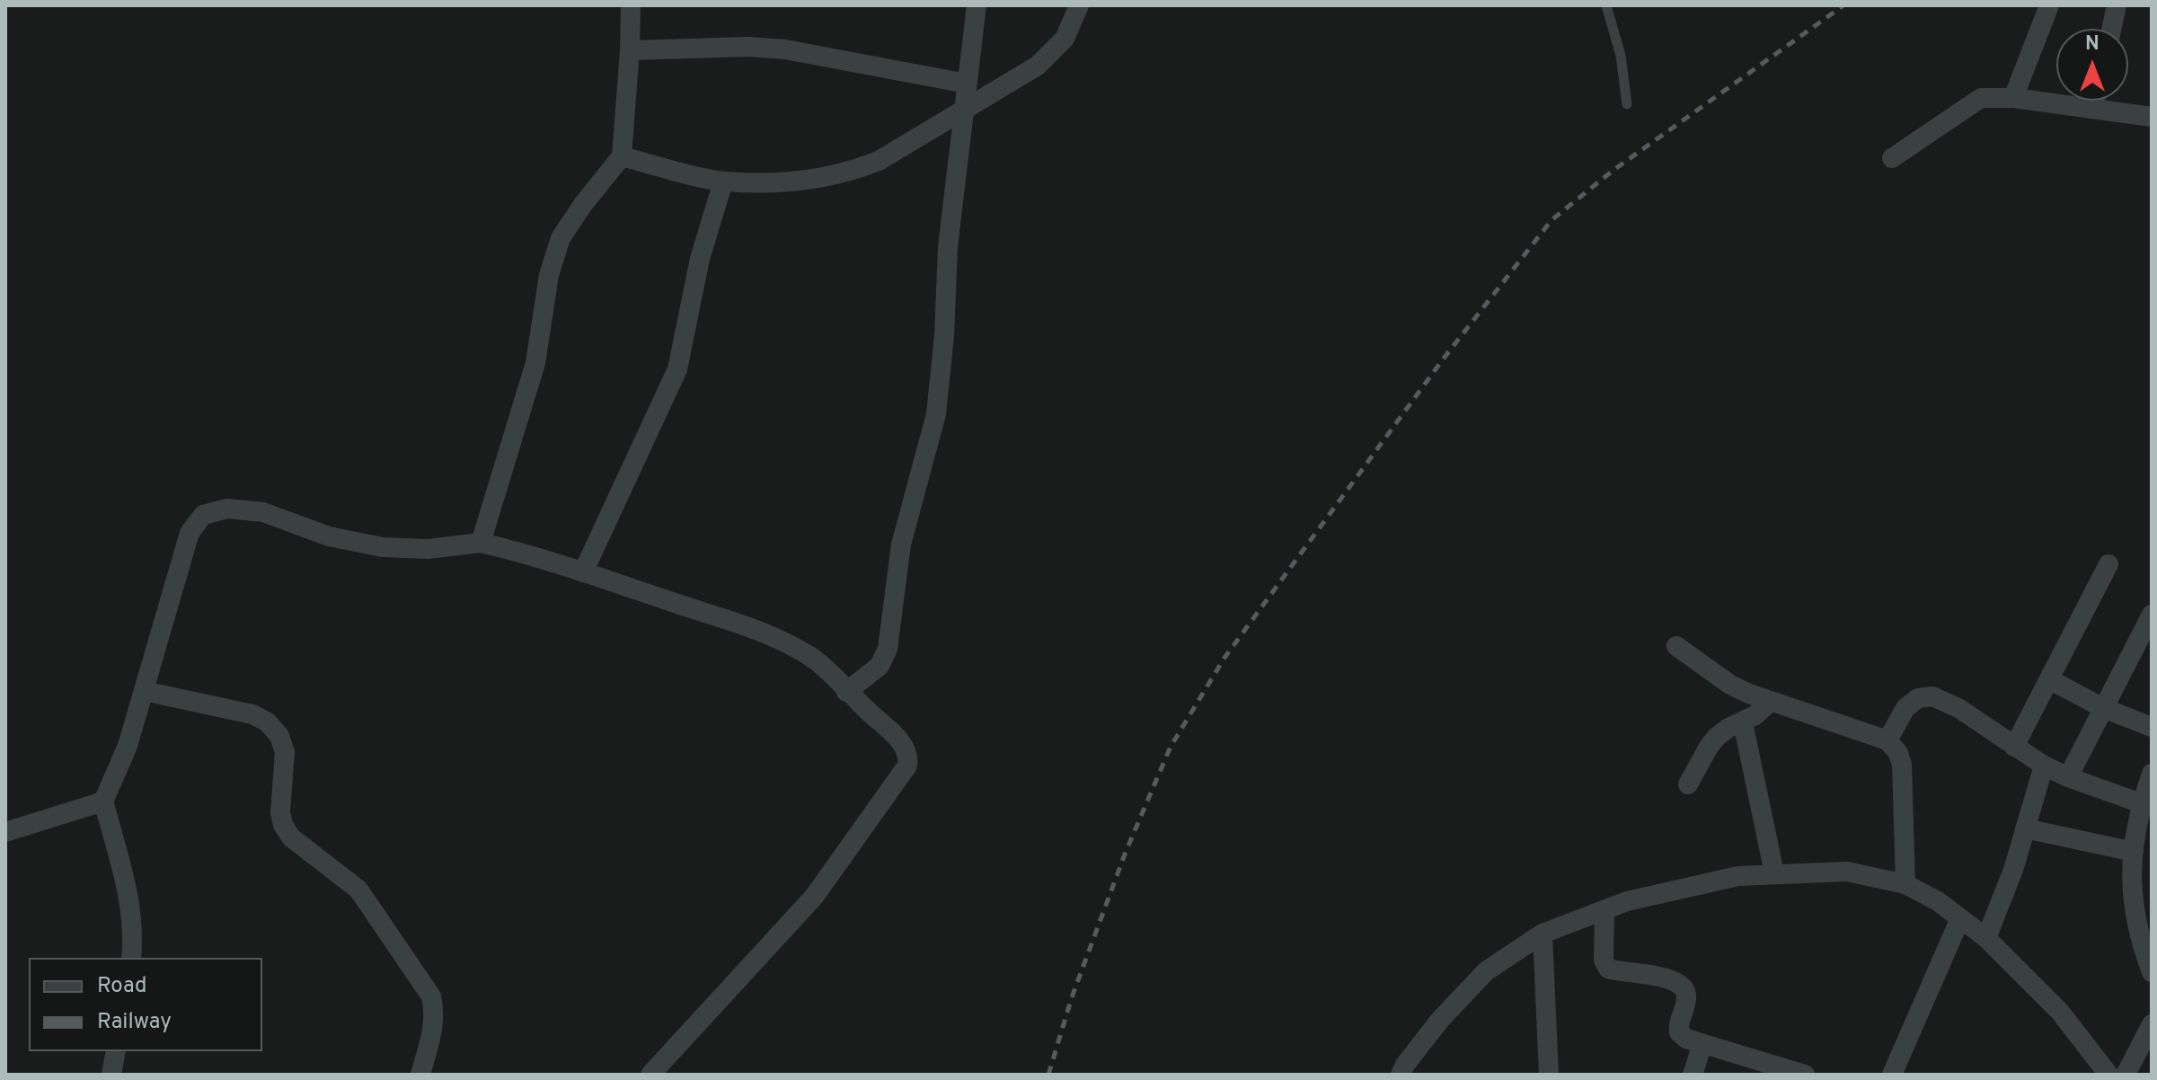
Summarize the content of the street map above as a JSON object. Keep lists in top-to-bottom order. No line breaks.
{"legend":["Road","Railway"],"north":"top"}
